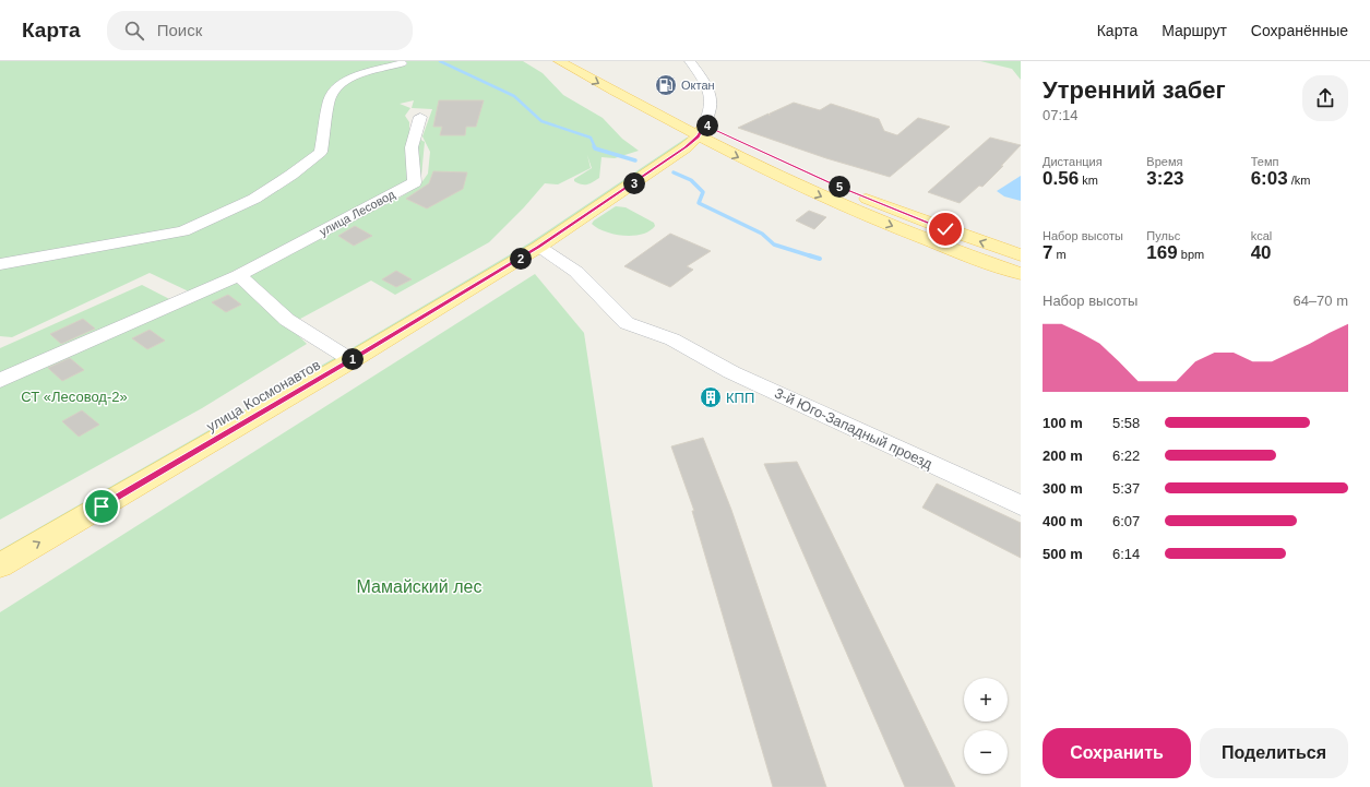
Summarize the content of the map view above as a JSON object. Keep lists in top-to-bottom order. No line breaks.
{"streets":{"main road":["улица Космонавтов"],"street":["улица Лесовод","3-й Юго-Западный проезд"]},"crossings":[["улица Космонавтов","3-й Юго-Западный проезд"]],"parks":["СТ «Лесовод-2»","Мамайский лес"],"places":{"fuel station":["Октан"],"building":["КПП"]},"page":{"header":"Карта","search":"Поиск","nav":["Карта","Маршрут","Сохранённые"],"heading":["Утренний забег","07:14"],"pins":["4","3","5","2","1"],"stats":[["Дистанция","0.56 km"],["Время","3:23"],["Темп","6:03 /km"],["Набор высоты","7 m"],["Пульс","169 bpm"],["kcal","40"]],"chart":["Набор высоты","64–70 m"],"list":[{"name":"100 m","note":"5:58"},{"name":"200 m","note":"6:22"},{"name":"300 m","note":"5:37"},{"name":"400 m","note":"6:07"},{"name":"500 m","note":"6:14"}],"map_buttons":["+","−"],"buttons":["Сохранить","Поделиться"]}}
